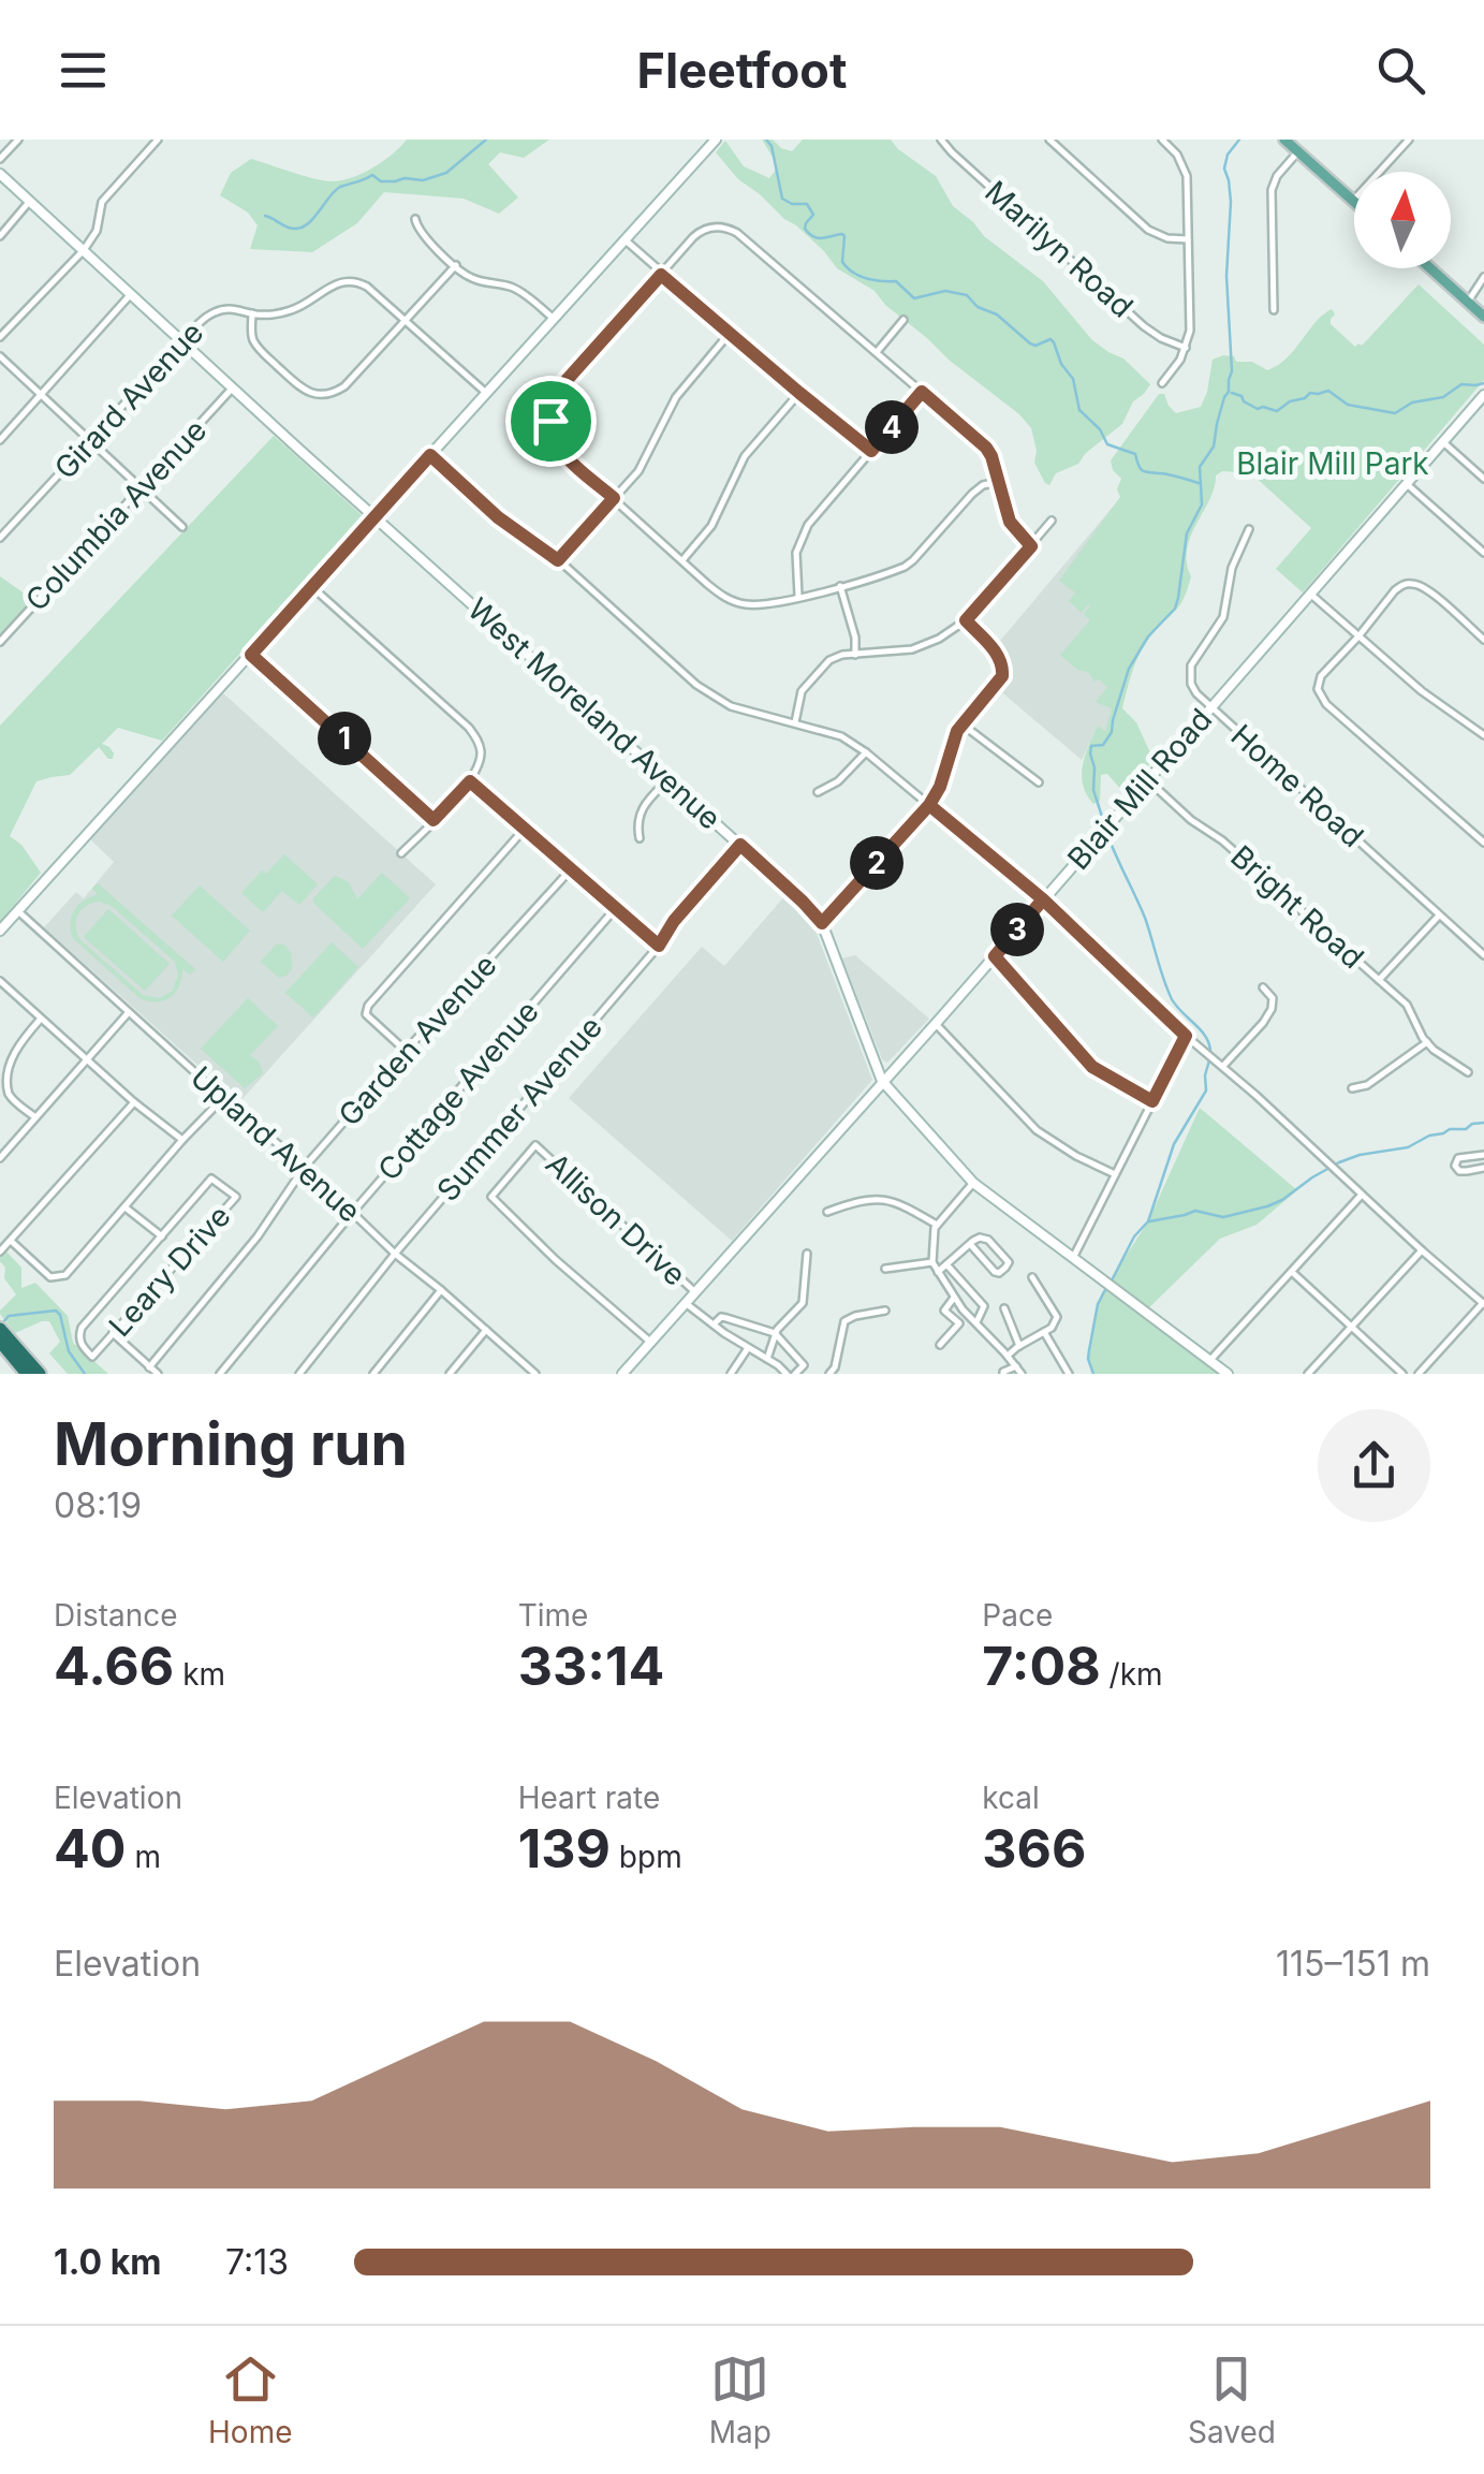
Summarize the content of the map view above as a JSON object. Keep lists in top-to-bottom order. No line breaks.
{"streets":{"street":["Marilyn Road","Girard Avenue","Columbia Avenue","West Moreland Avenue","Home Road","Blair Mill Road","Bright Road","Garden Avenue","Cottage Avenue","Summer Avenue","Upland Avenue","Allison Drive","Leary Drive"]},"crossings":[["Girard Avenue","West Moreland Avenue"],["Columbia Avenue","West Moreland Avenue"],["West Moreland Avenue","Blair Mill Road"],["West Moreland Avenue","Summer Avenue"],["Home Road","Blair Mill Road"],["Home Road","Bright Road"],["Blair Mill Road","Bright Road"],["Blair Mill Road","Allison Drive"],["Garden Avenue","Upland Avenue"],["Cottage Avenue","Upland Avenue"],["Summer Avenue","Upland Avenue"]],"parks":["Blair Mill Park"],"north":"top","page":{"header":"Fleetfoot","pins":["4","1","2","3"],"heading":["Morning run","08:19"],"stats":[["Distance","4.66 km"],["Time","33:14"],["Pace","7:08 /km"],["Elevation","40 m"],["Heart rate","139 bpm"],["kcal","366"]],"chart":["Elevation","115–151 m"],"list":[{"name":"1.0 km","note":"7:13"}],"tabs":["Home","Map","Saved"]}}
